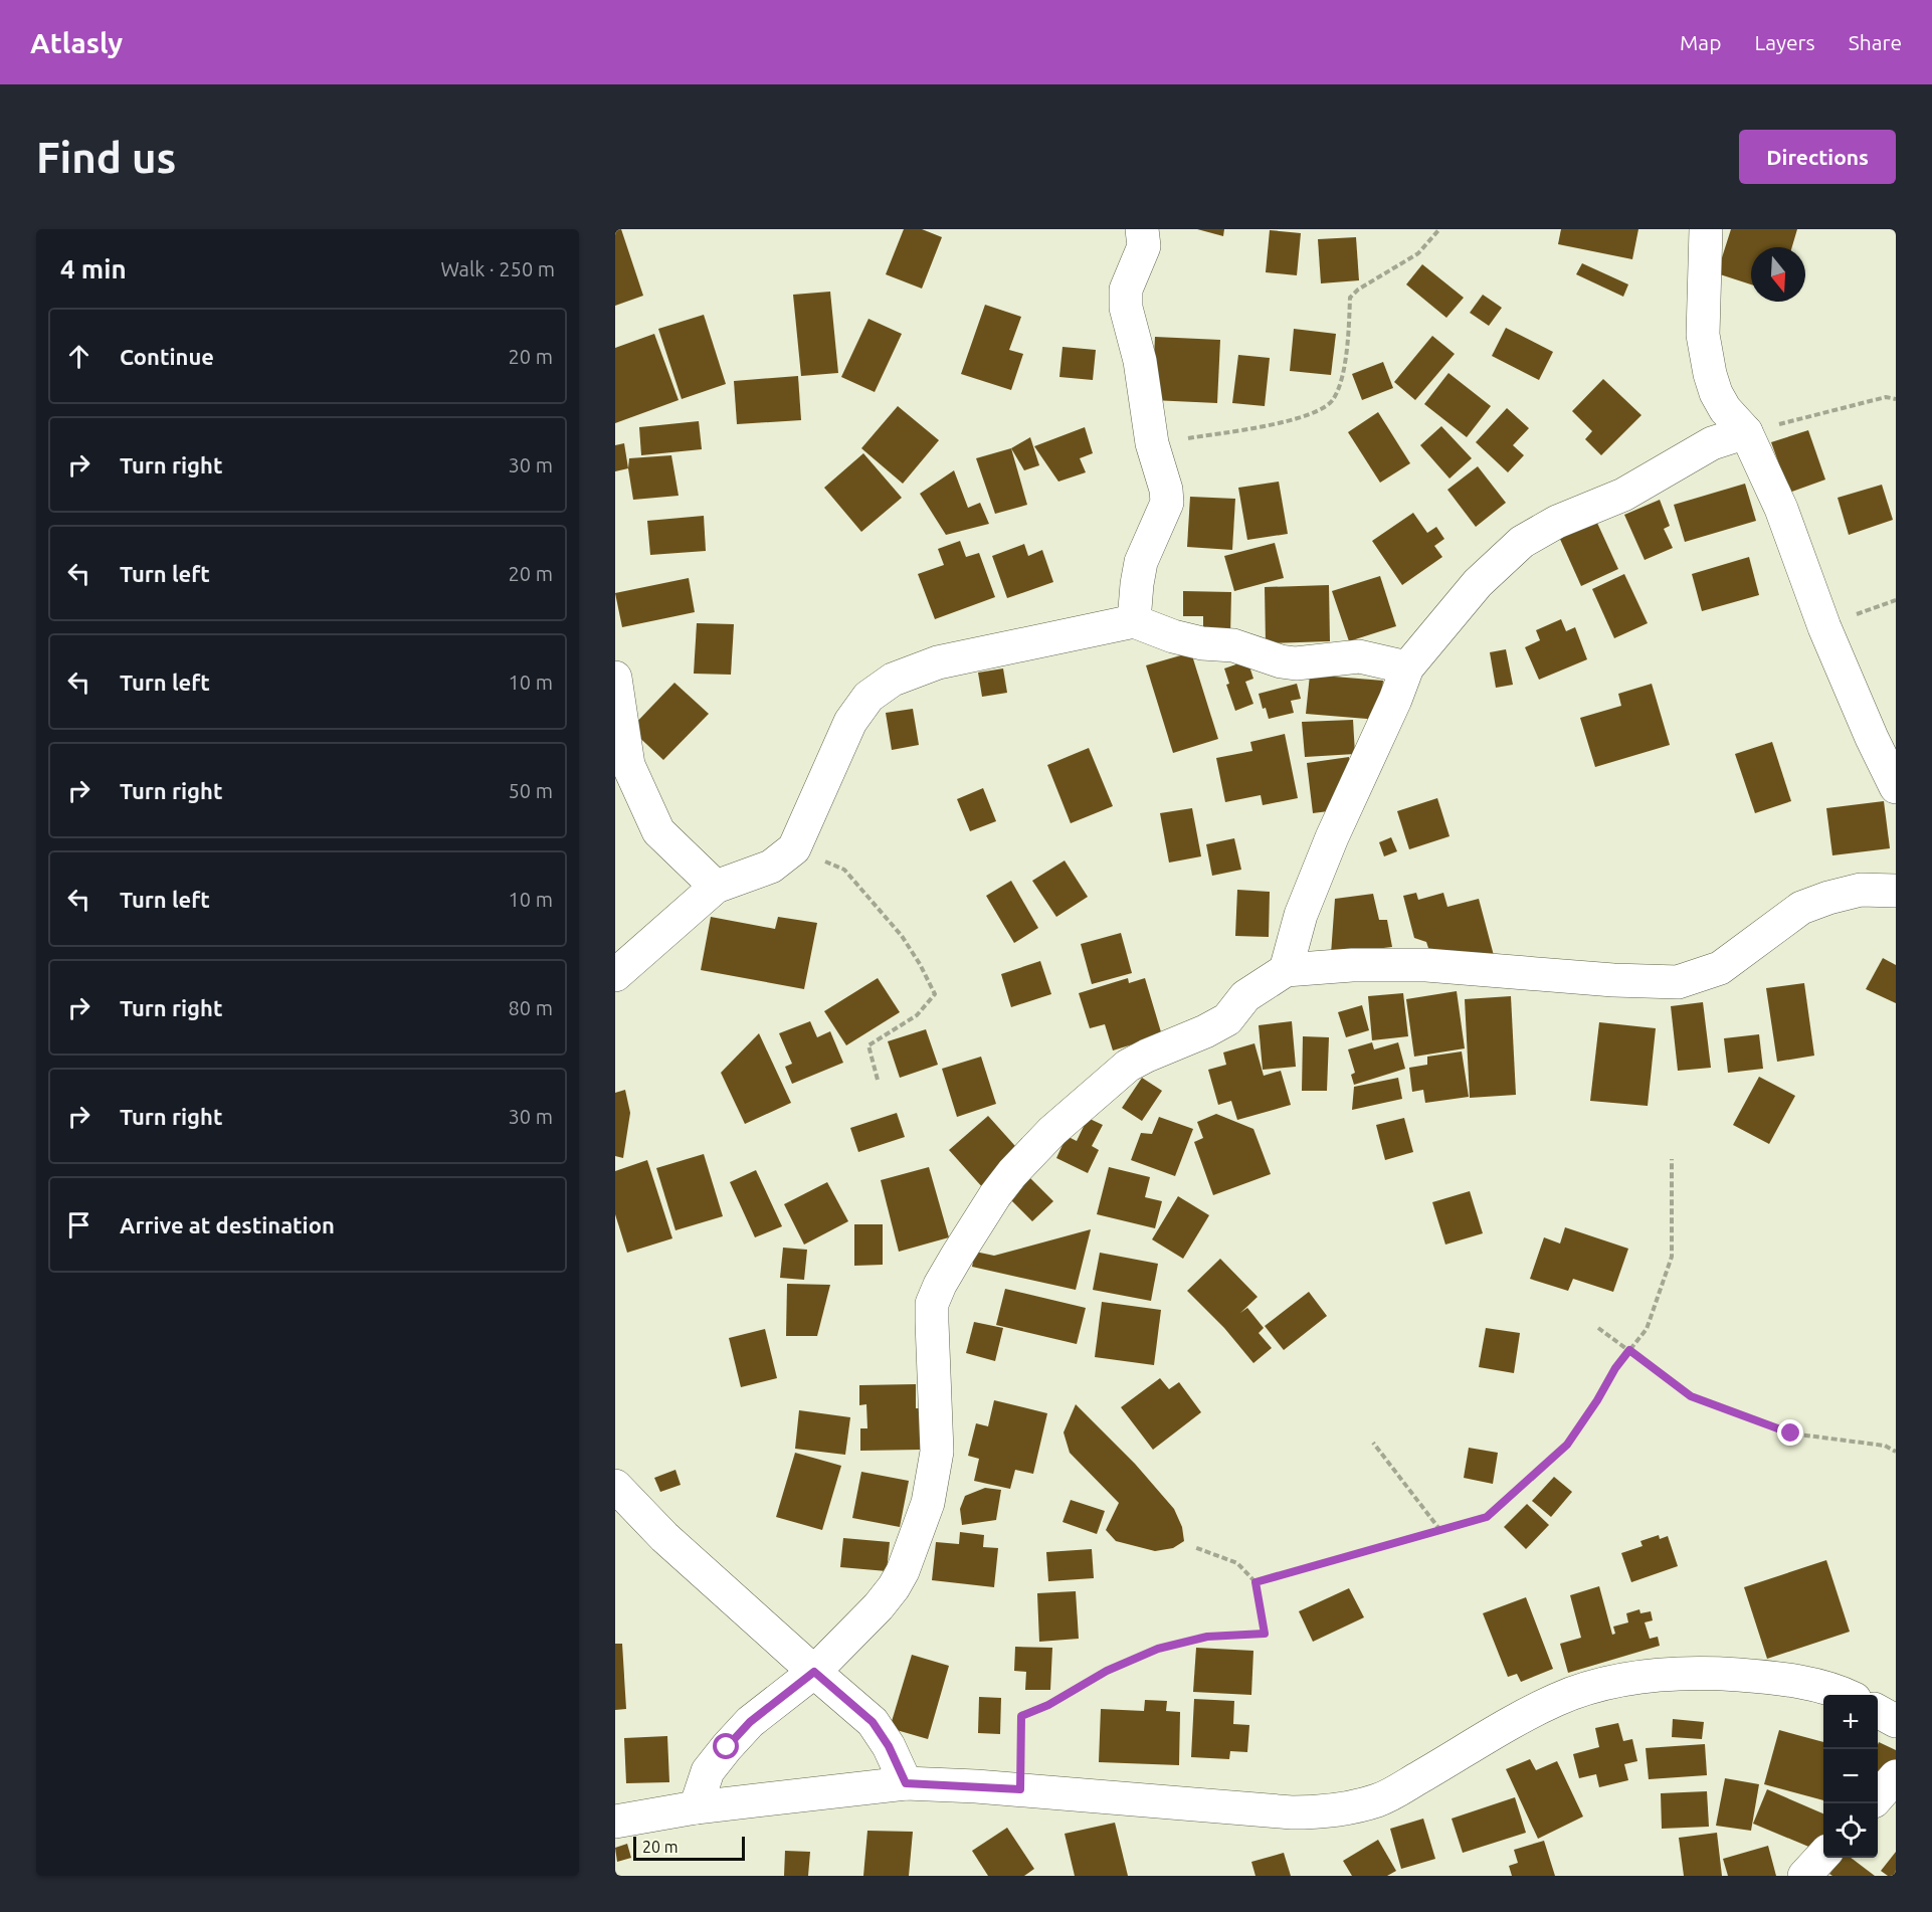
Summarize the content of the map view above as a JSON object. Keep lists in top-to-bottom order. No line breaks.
{"scale_bar":"20 m","north":"bottom","page":{"header":"Atlasly","nav":["Map","Layers","Share"],"buttons":"Directions","title":"Find us","heading":["4 min","Walk · 250 m"],"list":[["Continue","20 m"],["Turn right","30 m"],["Turn left","20 m"],["Turn left","10 m"],["Turn right","50 m"],["Turn left","10 m"],["Turn right","80 m"],["Turn right","30 m"],"Arrive at destination"],"map_buttons":["+","−"],"scale":"20 m"}}
